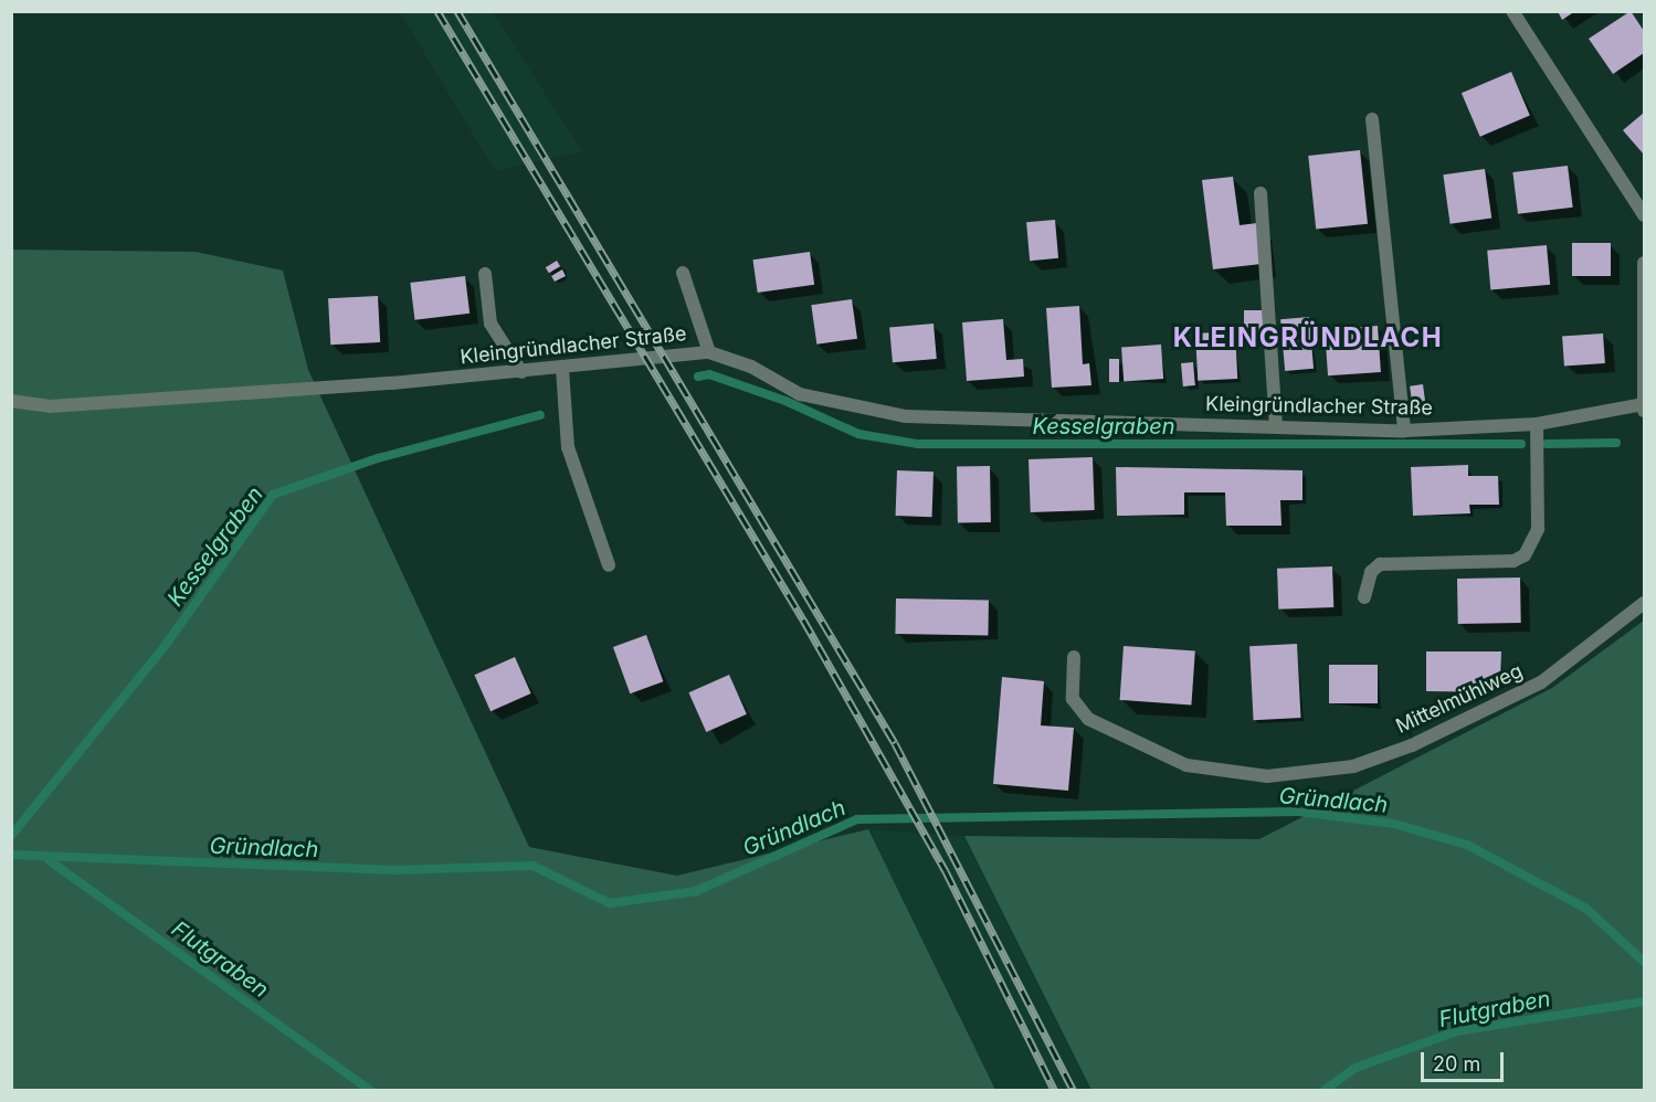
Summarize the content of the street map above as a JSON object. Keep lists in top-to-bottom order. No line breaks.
{"streets":{"street":["Kleingründlacher Straße","Mittelmühlweg"]},"districts":["KLEINGRÜNDLACH"],"water":["Kesselgraben","Gründlach","Flutgraben"],"scale_bar":"20 m"}
